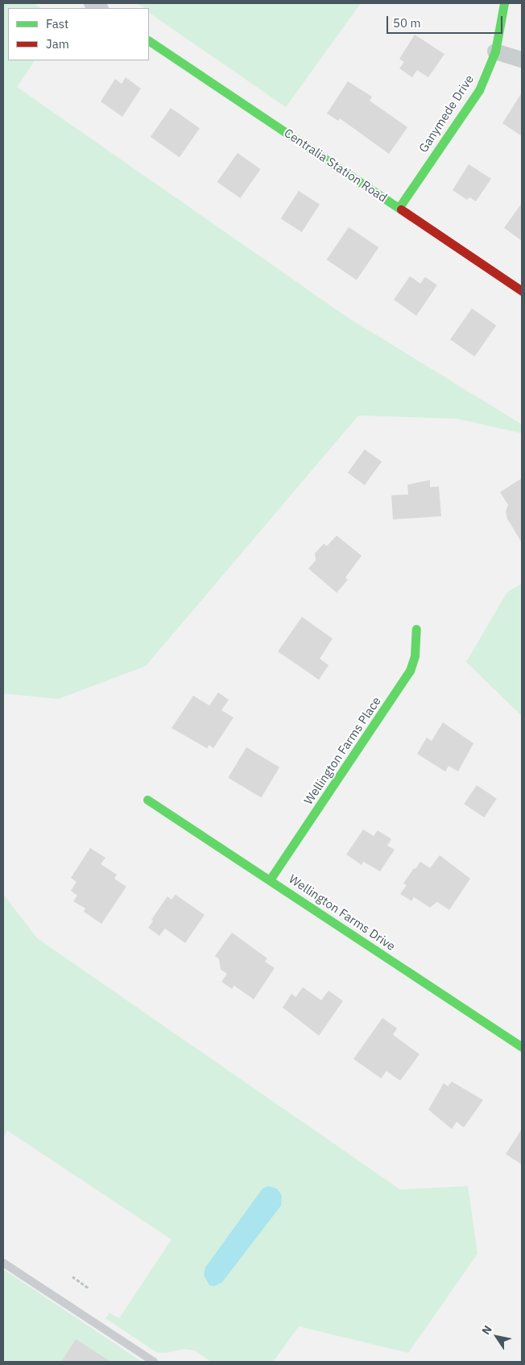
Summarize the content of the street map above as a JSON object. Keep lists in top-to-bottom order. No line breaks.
{"streets":{"street":["Ganymede Drive","Centralia Station Road","Wellington Farms Place","Wellington Farms Drive"]},"crossings":[["Ganymede Drive","Centralia Station Road"],["Wellington Farms Place","Wellington Farms Drive"]],"legend":["Fast","Jam"],"scale_bar":"50 m","north":"top left"}
